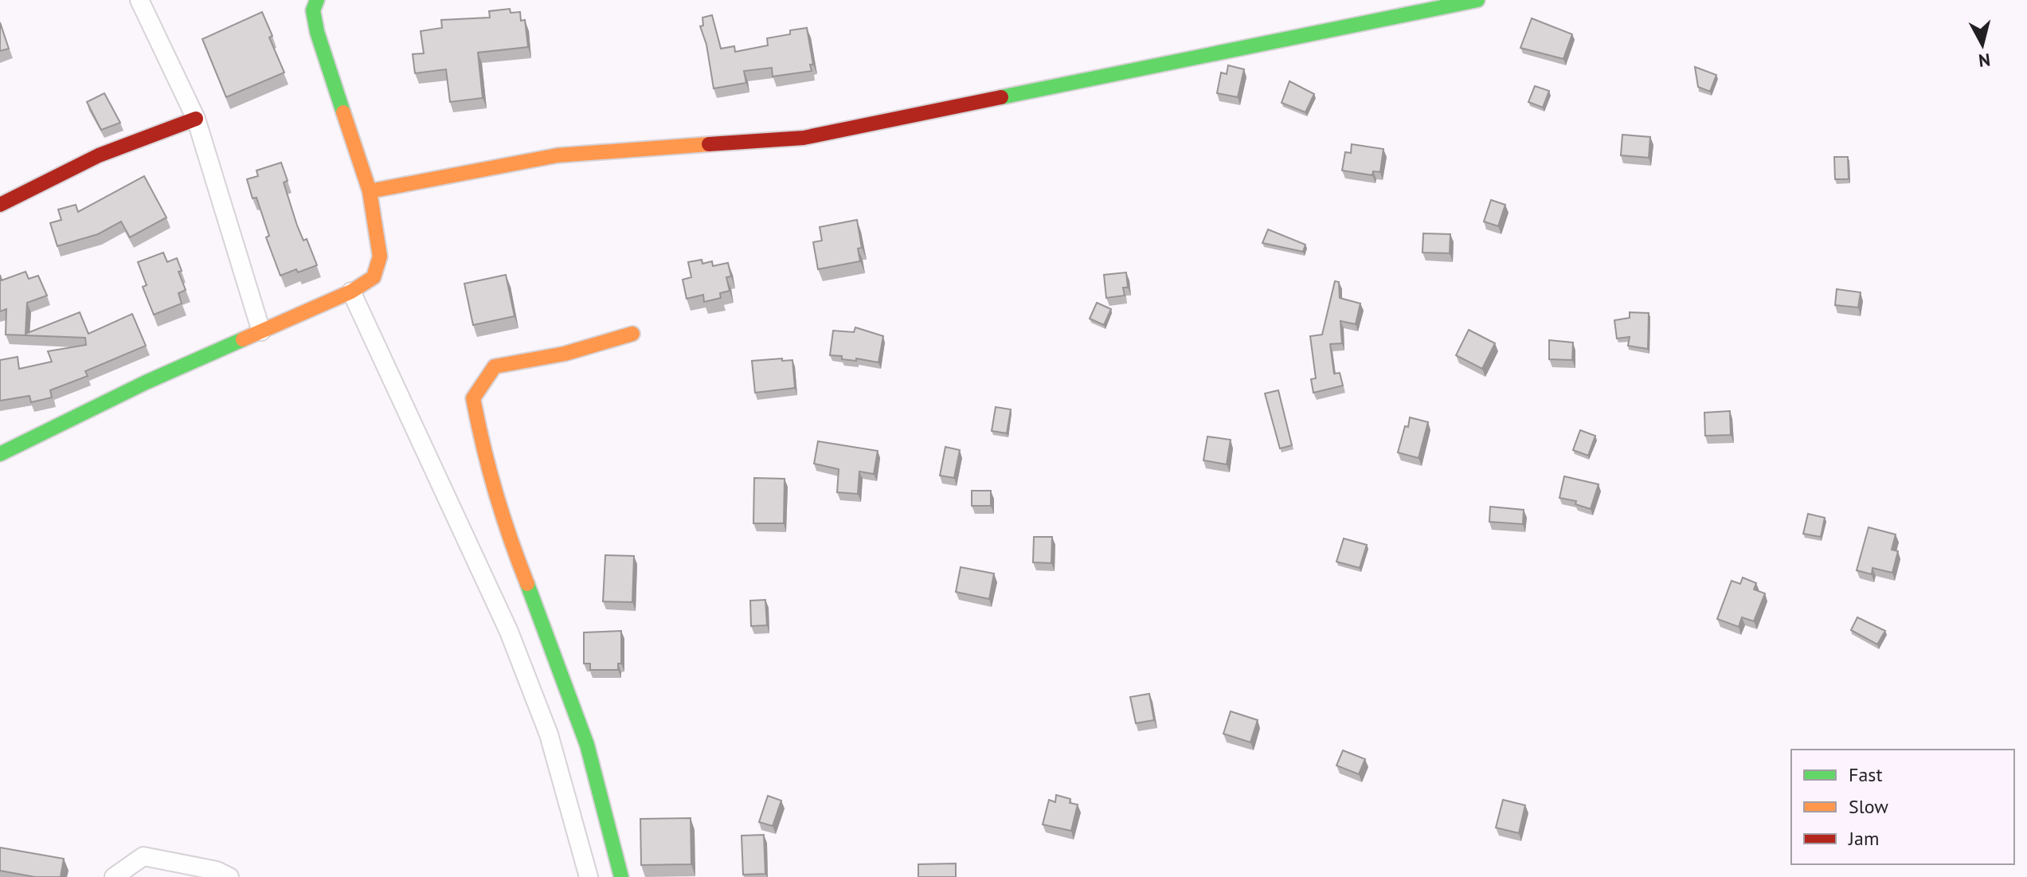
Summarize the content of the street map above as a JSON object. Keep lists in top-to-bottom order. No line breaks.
{"legend":["Fast","Slow","Jam"],"north":"bottom"}
